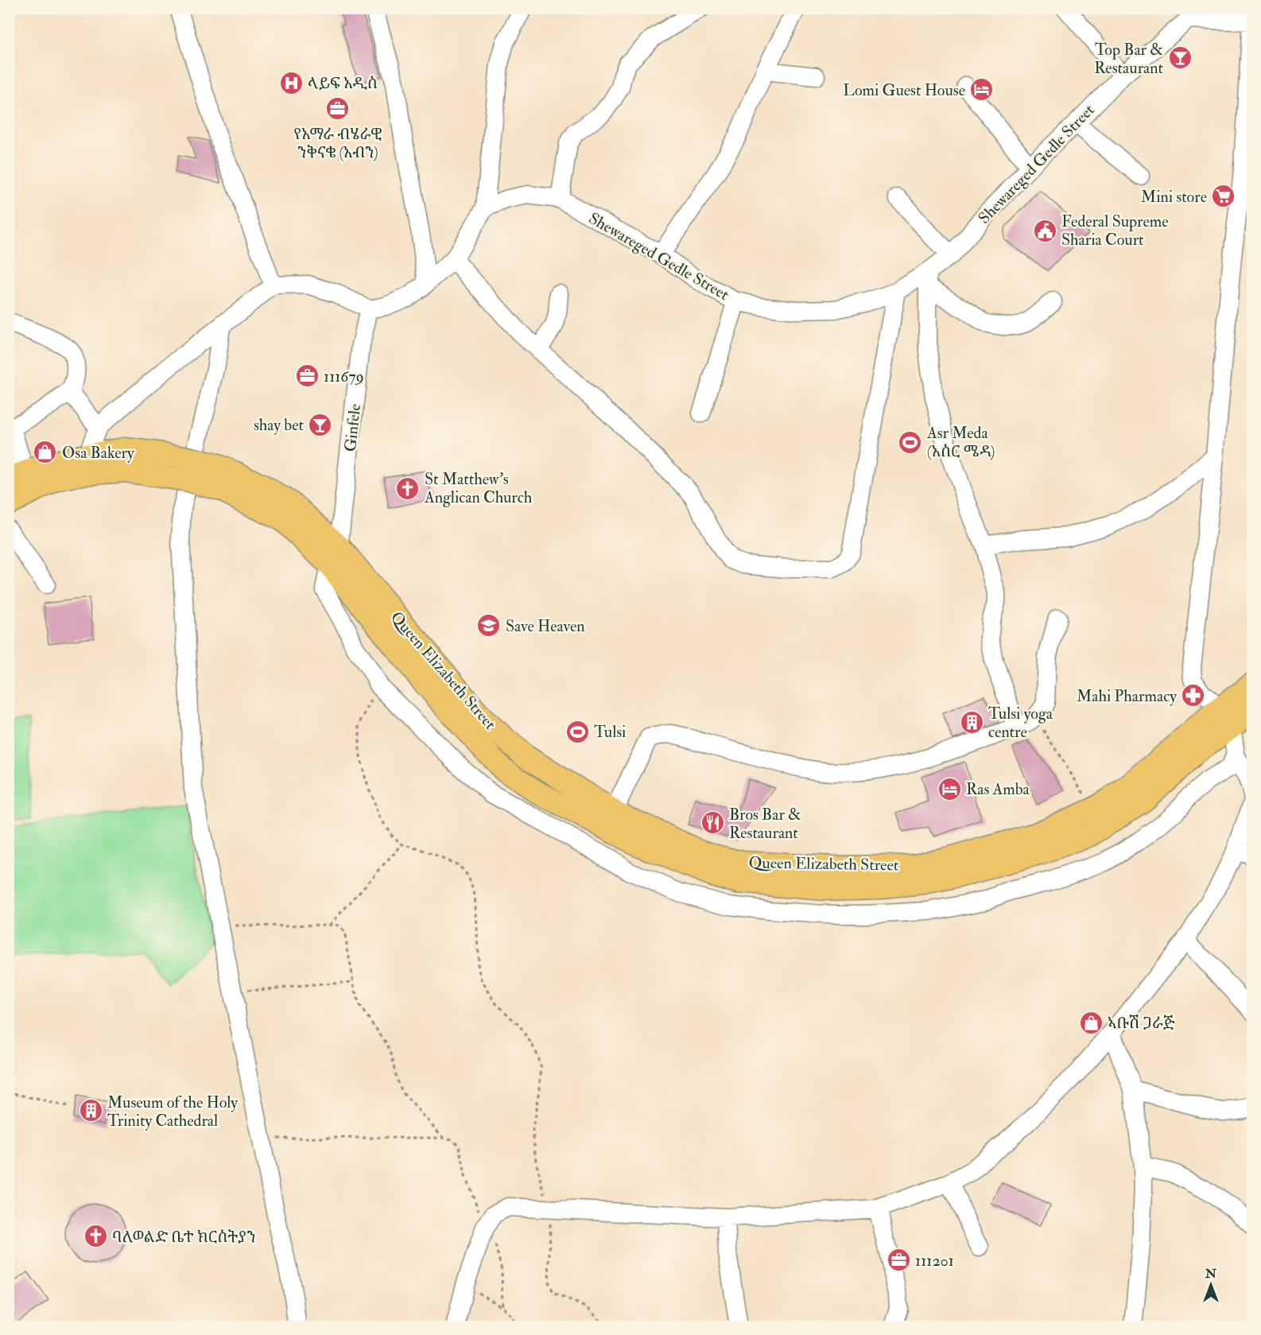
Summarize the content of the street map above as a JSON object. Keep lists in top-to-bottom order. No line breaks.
{"streets":{"main road":["Queen Elizabeth Street"],"street":["Shewareged Gedle Street","Ginfele"]},"crossings":[["Ginfele","Queen Elizabeth Street"]],"places":{"bar":["Top Bar & Restaurant","shay bet"],"hospital":["ላይፍ አዲስ"],"hotel":["Lomi Guest House","Ras Amba"],"office":["የአማራ ብሄራዊ ንቅናቄ (አብን)","111679","111201"],"supermarket":["Mini store"],"public building":["Federal Supreme Sharia Court"],"sports":["Asr Meda (አስር ሜዳ)","Tulsi"],"shop":["Osa Bakery","ኣቡሽ ጋራጅ"],"church":["St Matthew’s Anglican Church","ባለወልድ ቤተ ክርስትያን"],"school or university":["Save Heaven"],"pharmacy":["Mahi Pharmacy"],"building":["Tulsi yoga centre","Museum of the Holy Trinity Cathedral"],"restaurant":["Bros Bar & Restaurant"]},"north":"top"}
